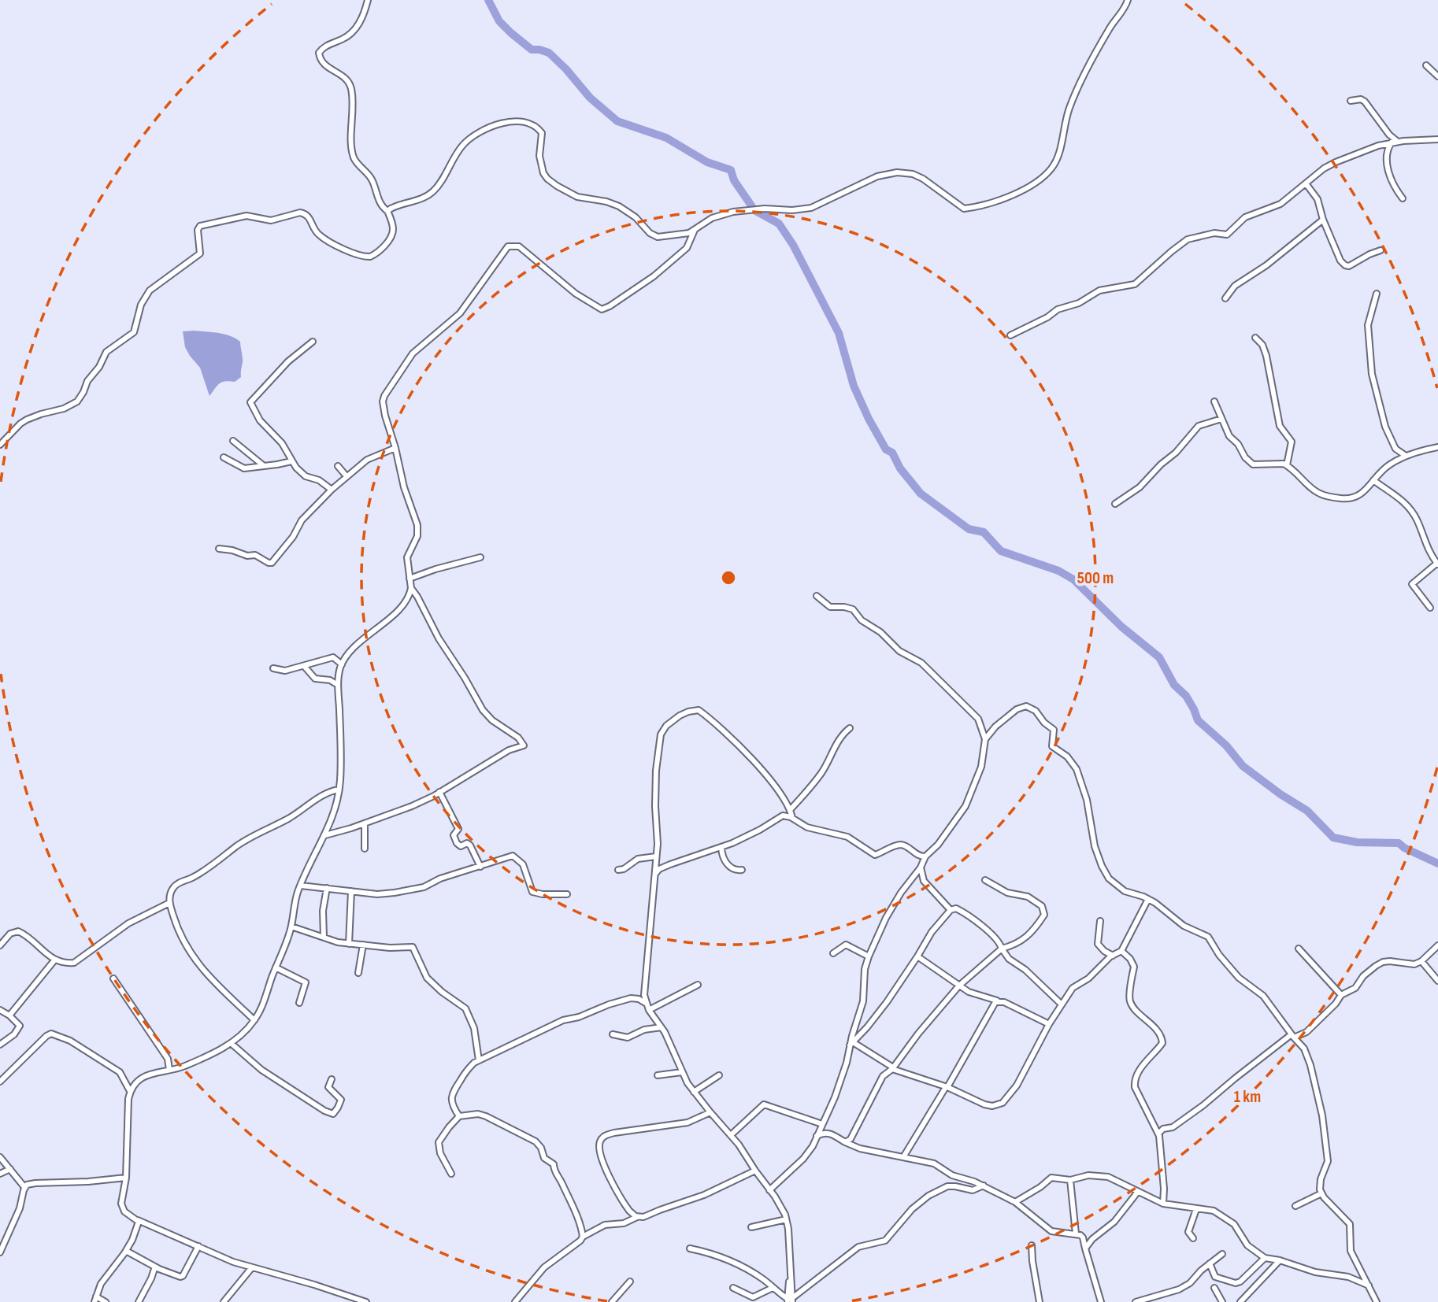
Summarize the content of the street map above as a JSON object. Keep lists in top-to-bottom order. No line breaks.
{"rings":["500 m","1 km"]}
